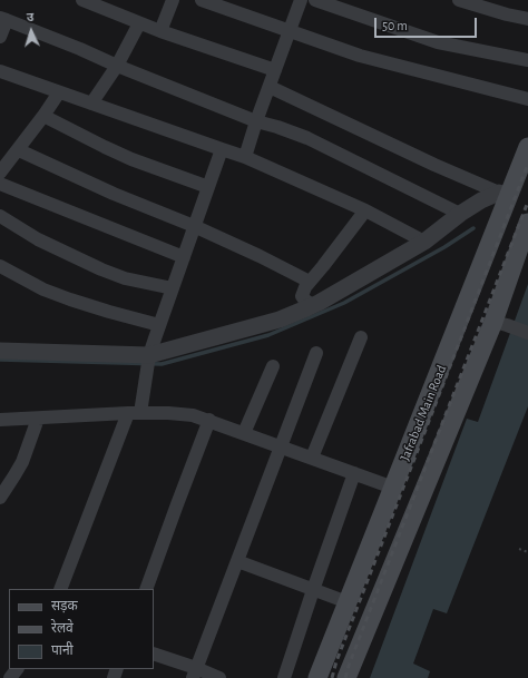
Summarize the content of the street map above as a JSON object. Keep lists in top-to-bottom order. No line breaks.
{"streets":{"main road":["Jafrabad Main Road"]},"legend":["सड़क","रेलवे","पानी"],"scale_bar":"50 m","north":"top"}
